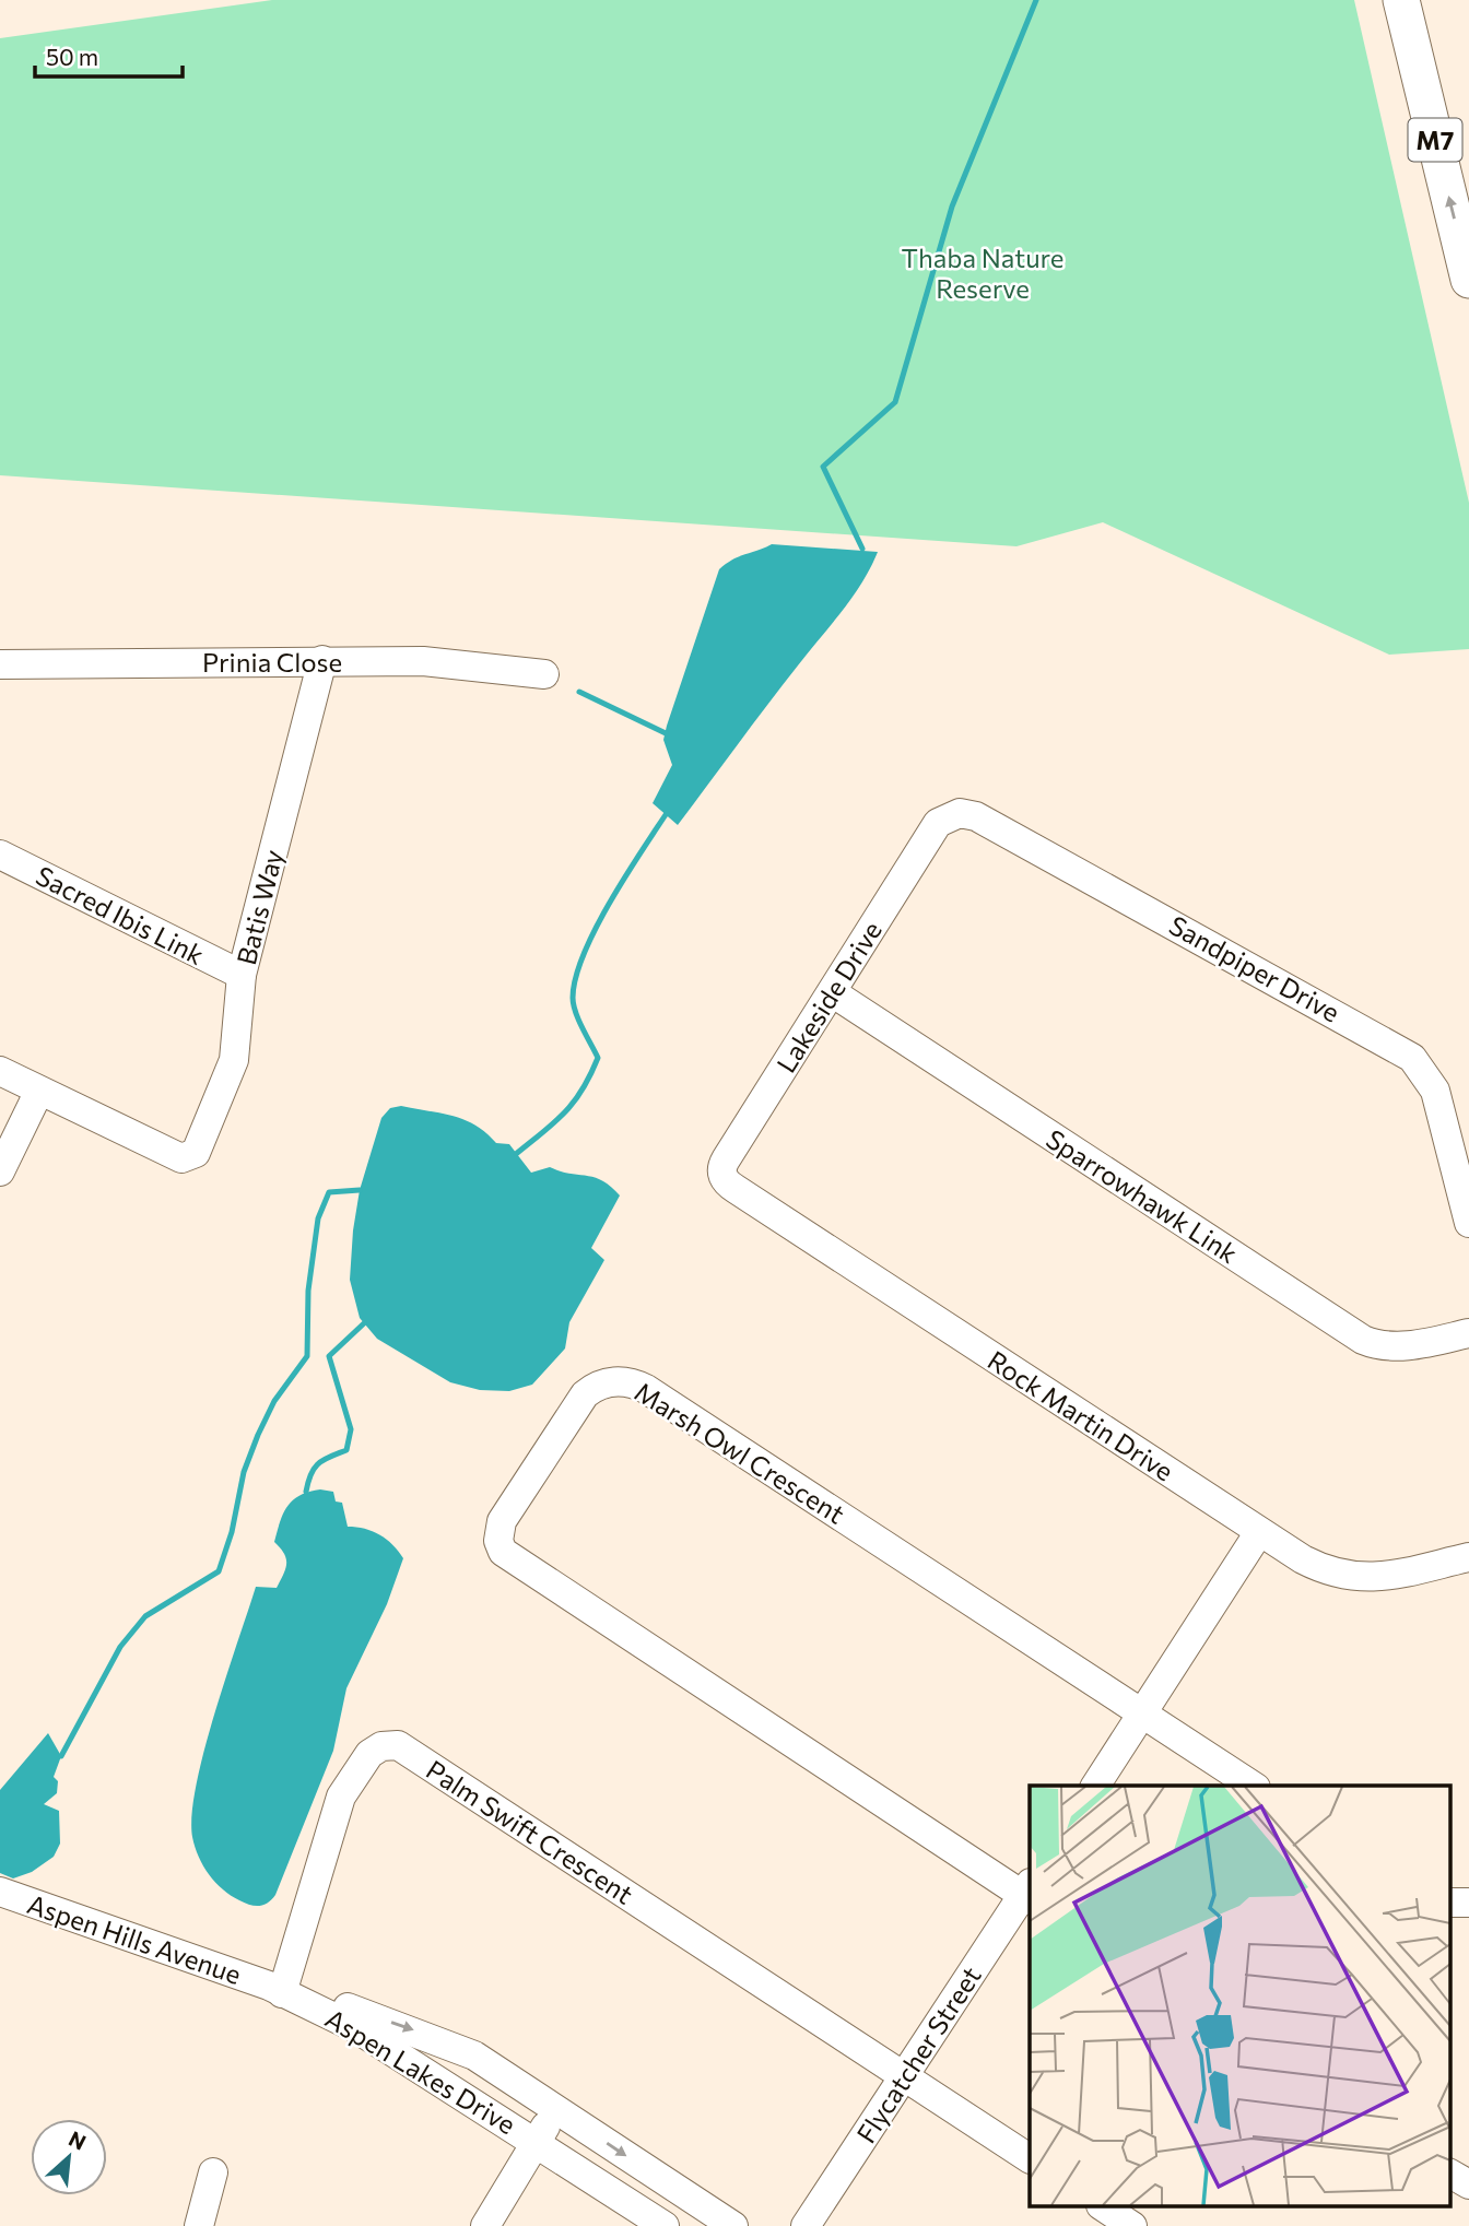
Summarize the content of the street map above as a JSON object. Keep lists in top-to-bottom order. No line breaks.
{"streets":{"main road":["M7"],"street":["Prinia Close","Batis Way","Sacred Ibis Link","Sandpiper Drive","Lakeside Drive","Sparrowhawk Link","Rock Martin Drive","Marsh Owl Crescent","Palm Swift Crescent","Aspen Hills Avenue","Flycatcher Street","Aspen Lakes Drive"]},"crossings":[["Prinia Close","Batis Way"],["Batis Way","Sacred Ibis Link"],["Sandpiper Drive","Lakeside Drive"],["Lakeside Drive","Sparrowhawk Link"],["Lakeside Drive","Rock Martin Drive"],["Marsh Owl Crescent","Flycatcher Street"],["Palm Swift Crescent","Aspen Hills Avenue"],["Palm Swift Crescent","Flycatcher Street"],["Palm Swift Crescent","Aspen Lakes Drive"],["Aspen Hills Avenue","Aspen Lakes Drive"]],"parks":["Thaba Nature Reserve"],"scale_bar":"50 m","north":"top right"}
